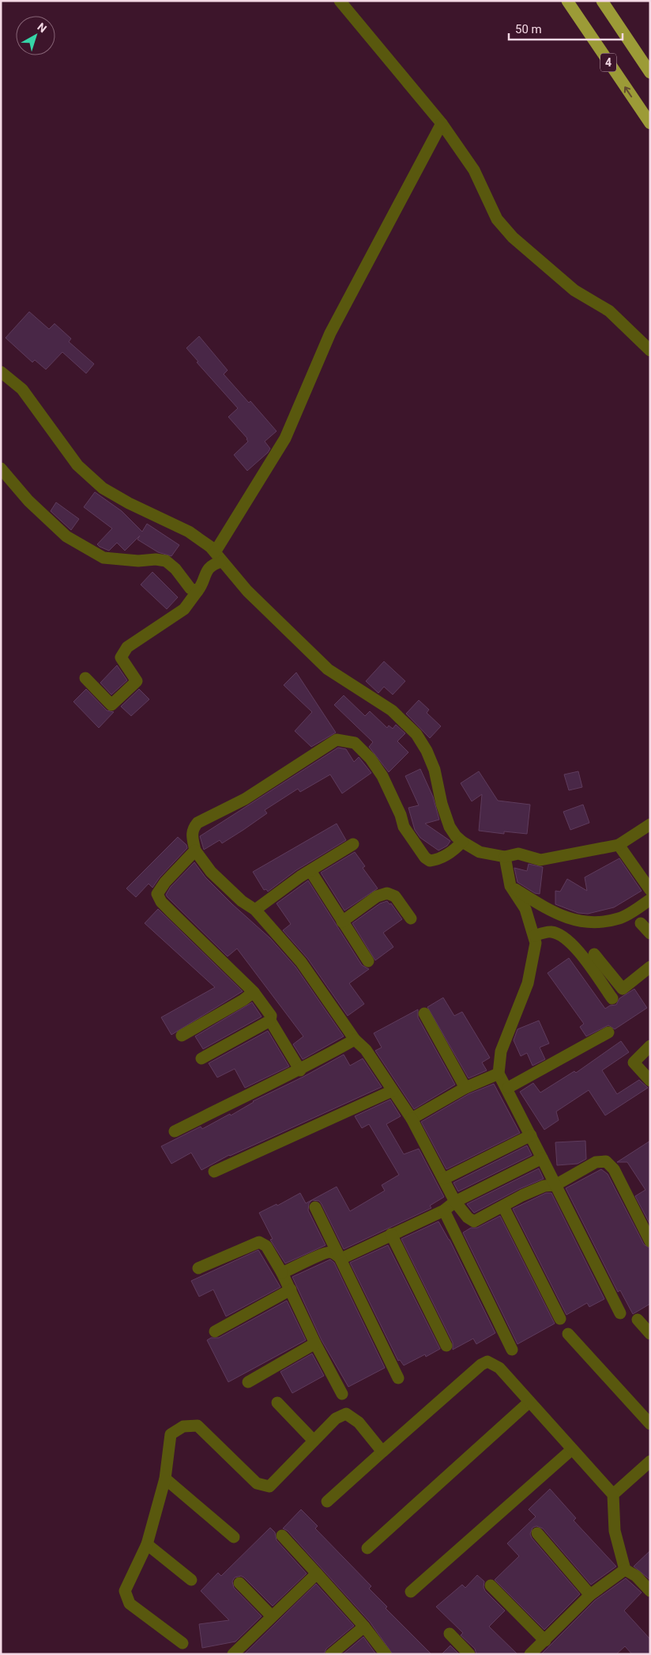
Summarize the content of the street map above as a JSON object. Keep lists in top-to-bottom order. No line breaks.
{"streets":{"highway":["4"]},"scale_bar":"50 m","north":"top right"}
